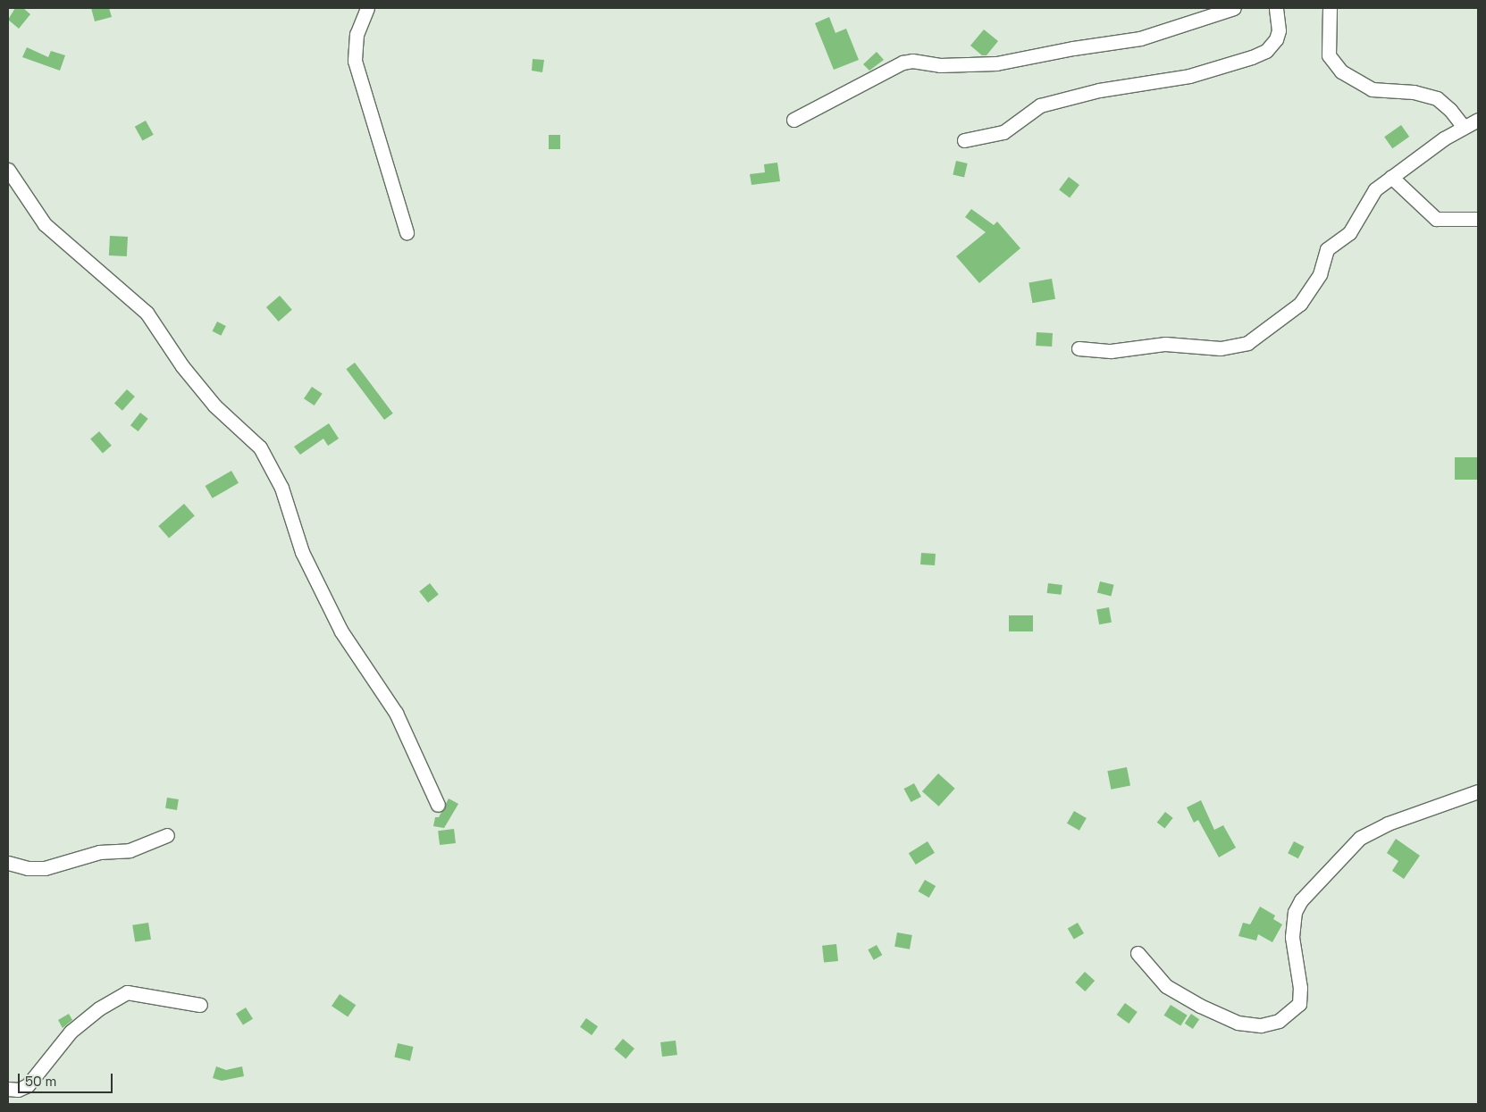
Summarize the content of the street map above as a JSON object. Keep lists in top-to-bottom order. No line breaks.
{"scale_bar":"50 m"}
